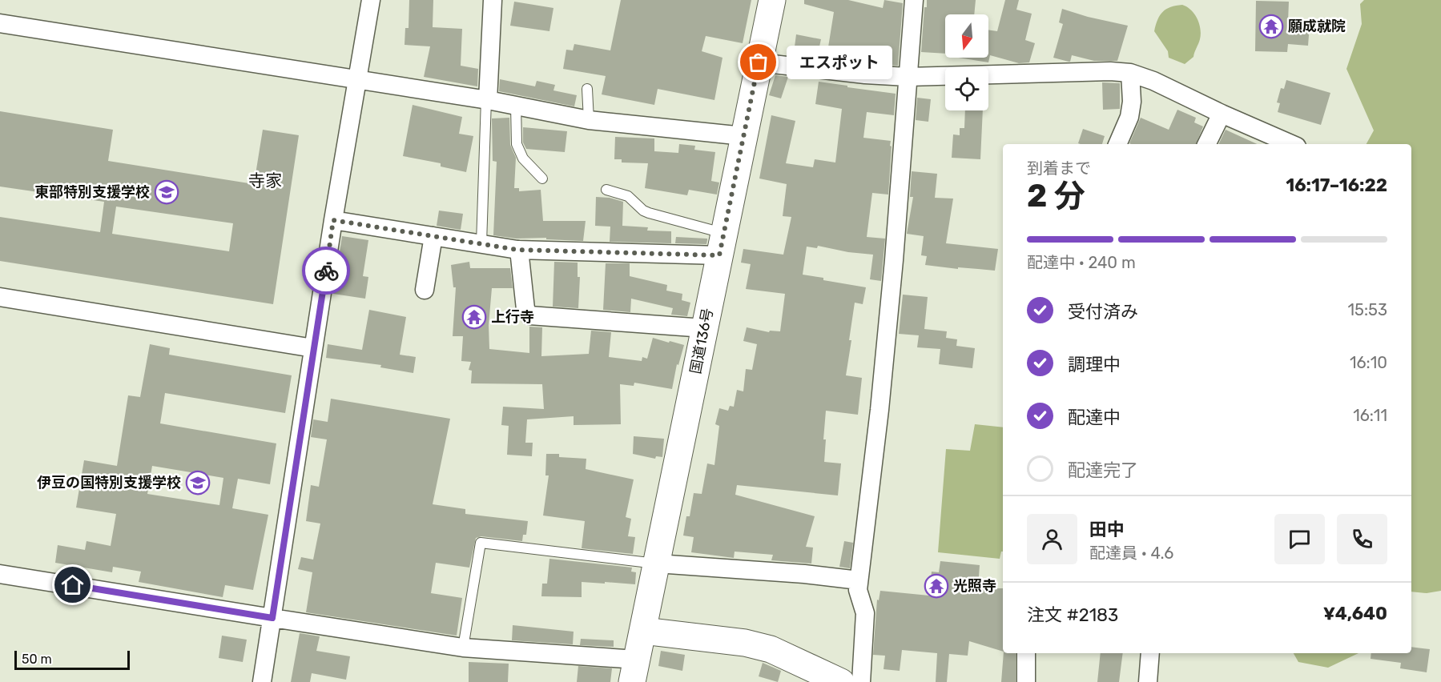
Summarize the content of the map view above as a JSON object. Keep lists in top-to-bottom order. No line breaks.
{"streets":{"main road":["国道136号"]},"districts":["寺家"],"places":{"temple":["願成就院","上行寺","光照寺"],"other":["エスポット"],"school or university":["東部特別支援学校","伊豆の国特別支援学校"]},"scale_bar":"50 m","north":"bottom","page":{"bubble":"エスポット","heading":["2 分","到着まで","16:17–16:22"],"panel":["田中","配達員 · 4.6","注文 #2183","¥4,640"],"bar":"配達中 · 240 m","list":[["受付済み","15:53"],["調理中","16:10"],["配達中","16:11"],"配達完了"],"scale":"50 m"}}
